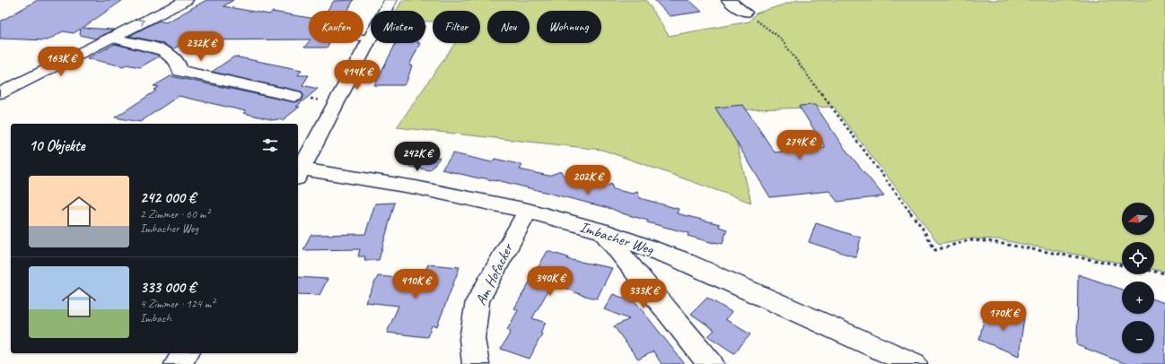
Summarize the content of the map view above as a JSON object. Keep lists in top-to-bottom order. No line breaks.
{"streets":{"street":["Imbacher Weg","Am Hofacker"]},"crossings":[["Imbacher Weg","Am Hofacker"]],"north":"left","page":{"chip":["Kaufen","Mieten","Filter","Neu","Wohnung"],"price":["232K €","163K €","414K €","274K €","242K €","202K €","340K €","410K €","333K €","170K €"],"heading":"10 Objekte","list":[{"name":"242 000 €","note":"2 Zimmer · 60 m² · Imbacher Weg"},{"name":"333 000 €","note":"4 Zimmer · 124 m² · Imbach"}],"map_buttons":["+","−"]}}
